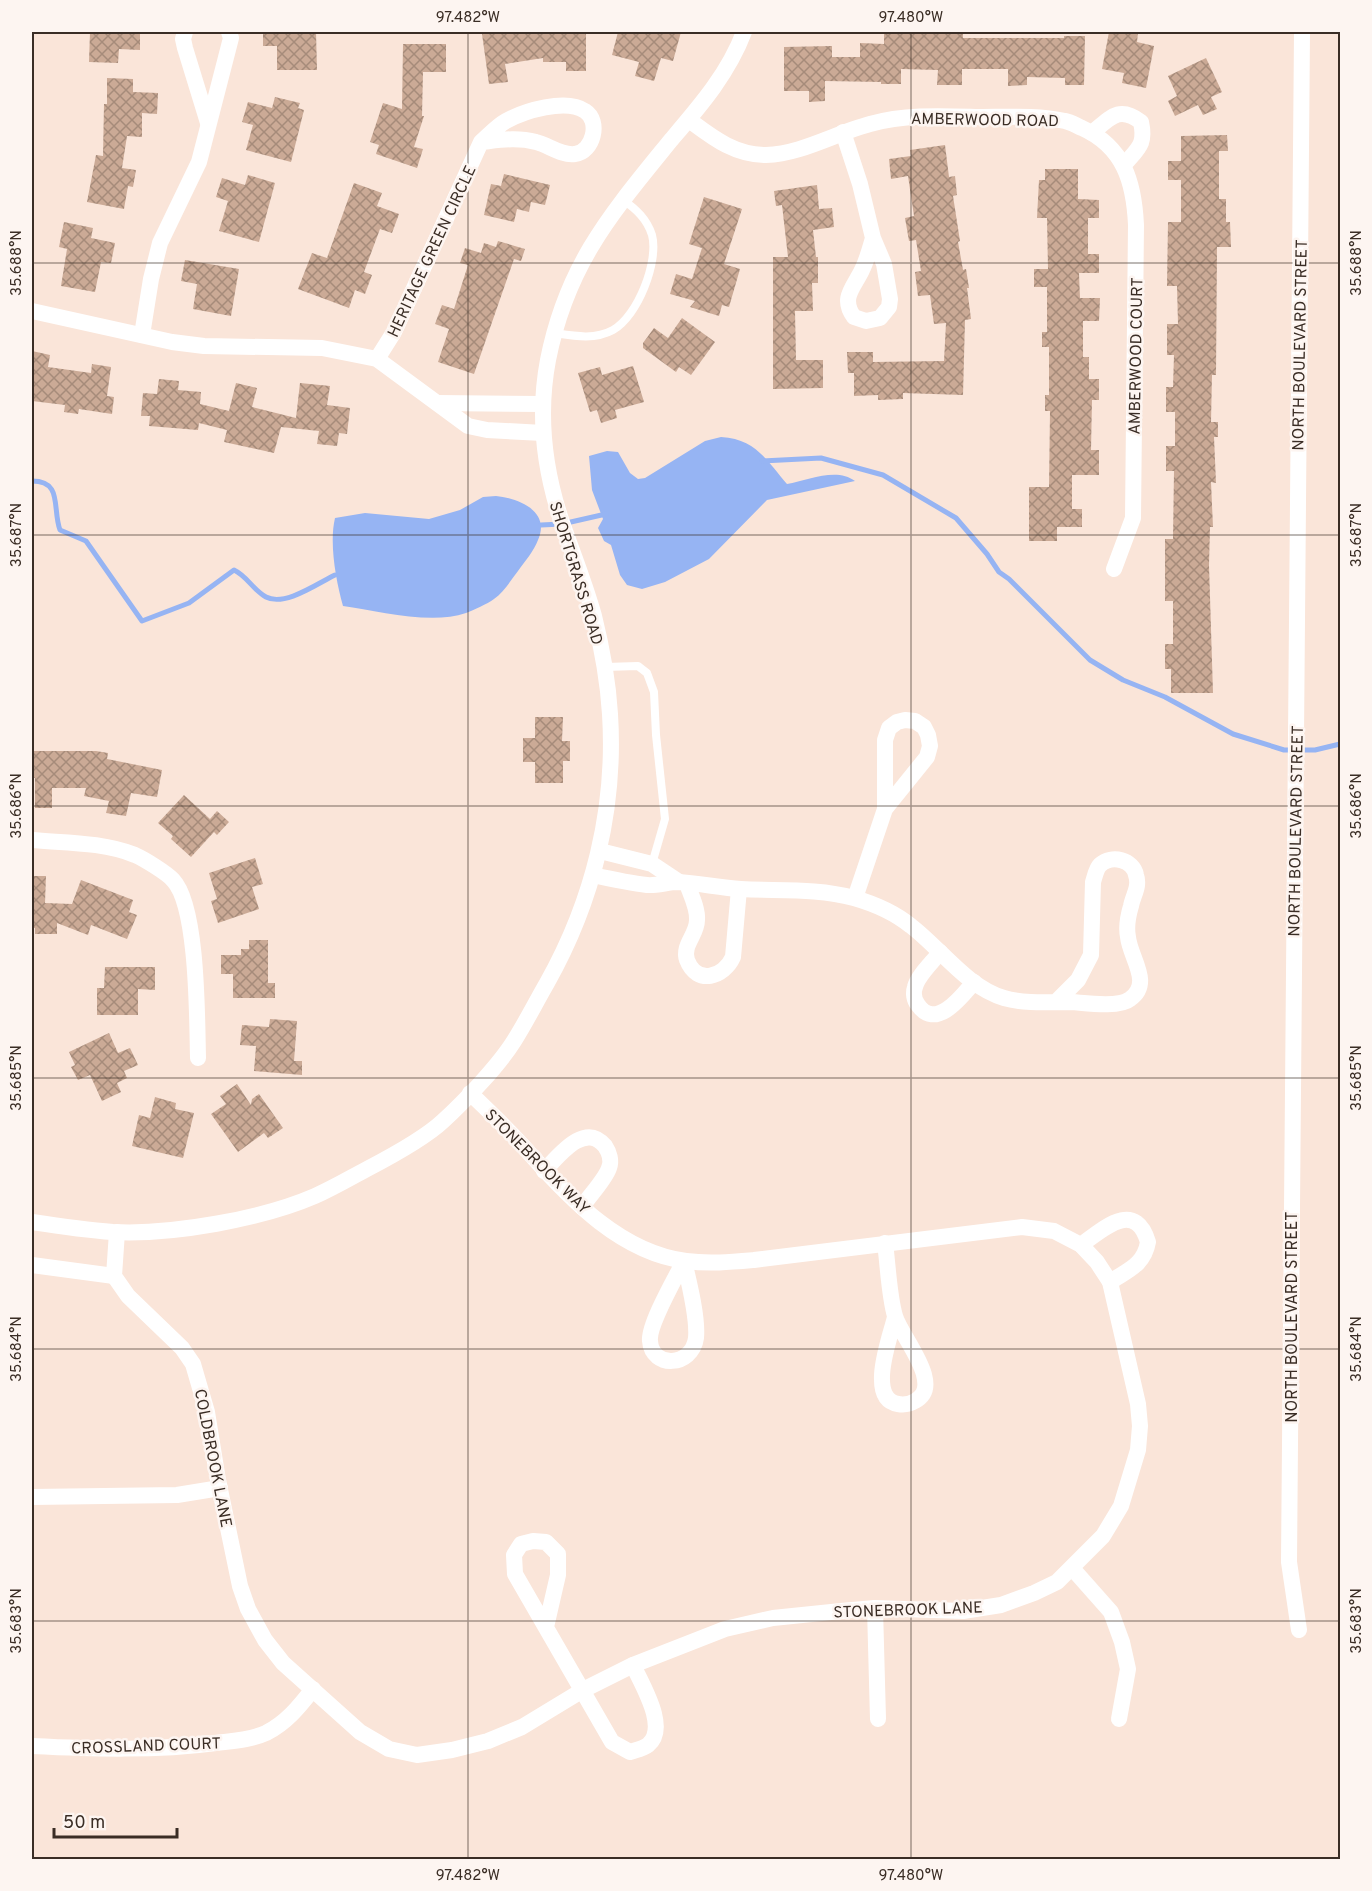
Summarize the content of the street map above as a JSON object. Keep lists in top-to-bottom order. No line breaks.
{"streets":{"street":["AMBERWOOD ROAD","HERITAGE GREEN CIRCLE","NORTH BOULEVARD STREET","AMBERWOOD COURT","SHORTGRASS ROAD","STONEBROOK WAY","COLDBROOK LANE","STONEBROOK LANE","CROSSLAND COURT"]},"crossings":[["AMBERWOOD ROAD","AMBERWOOD COURT"],["AMBERWOOD ROAD","SHORTGRASS ROAD"],["SHORTGRASS ROAD","STONEBROOK WAY"],["COLDBROOK LANE","STONEBROOK LANE"],["COLDBROOK LANE","CROSSLAND COURT"],["STONEBROOK LANE","CROSSLAND COURT"]],"scale_bar":"50 m","coordinates":["97.482°W","97.480°W","35.688°N","35.687°N","35.686°N","35.685°N","35.684°N","35.683°N"]}
